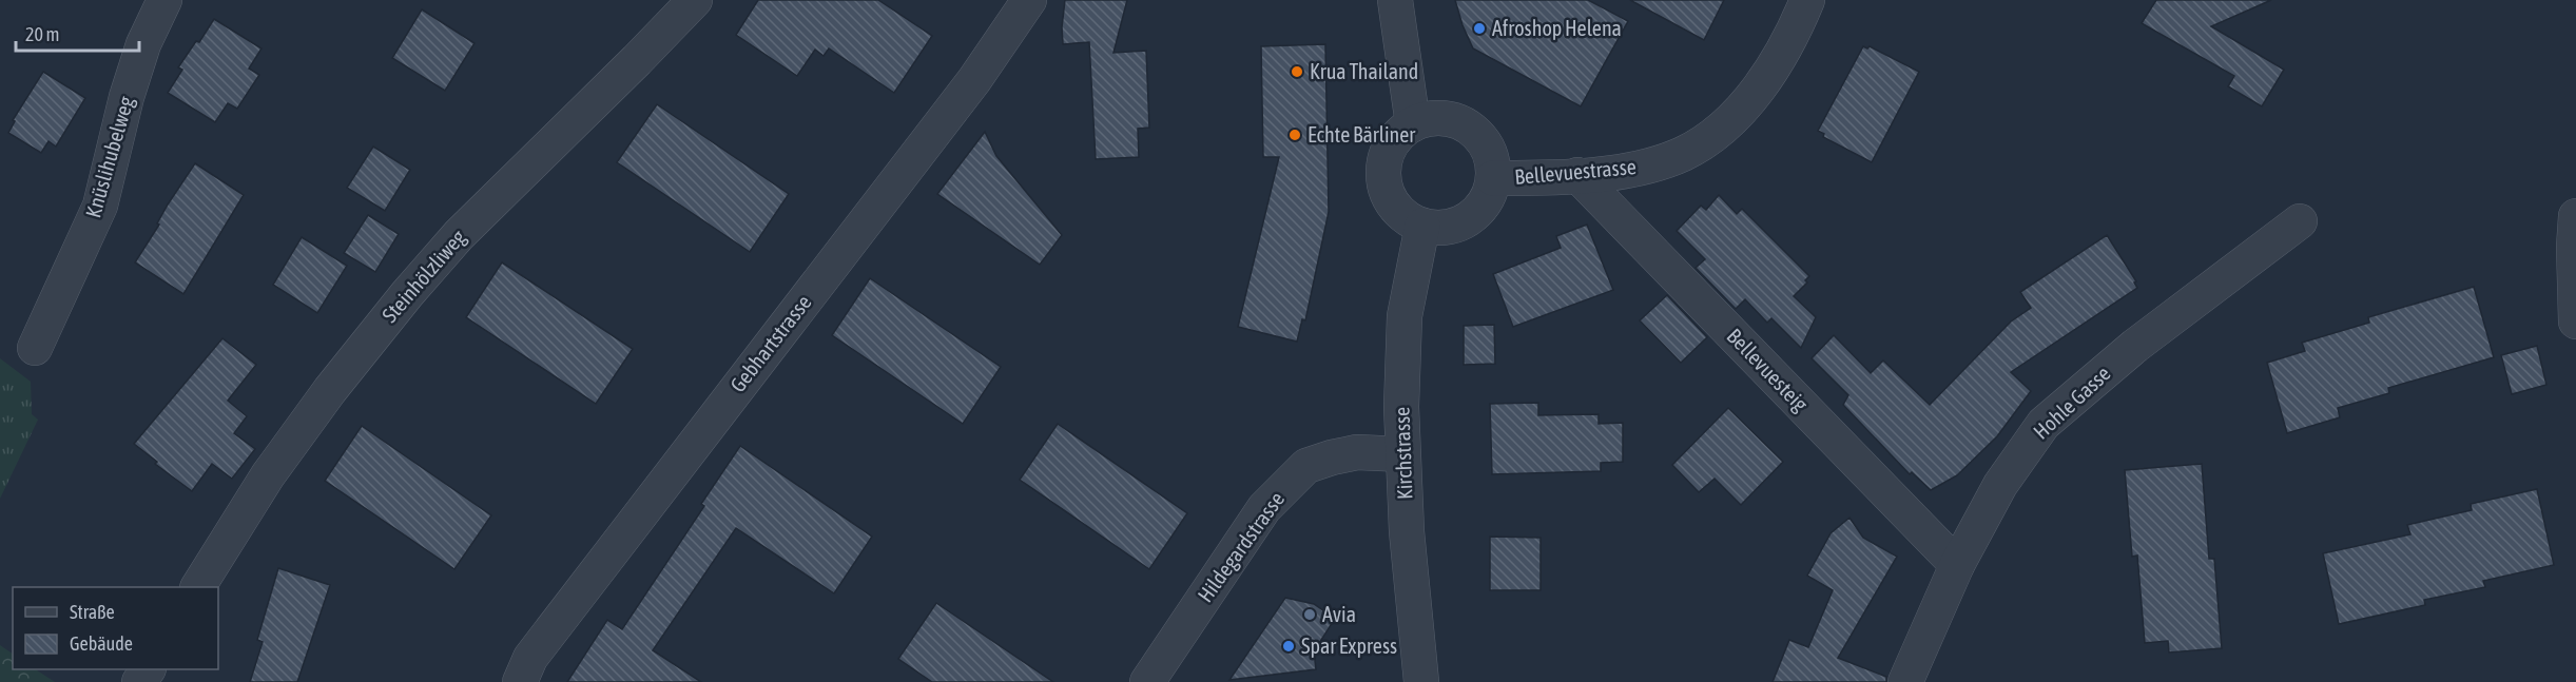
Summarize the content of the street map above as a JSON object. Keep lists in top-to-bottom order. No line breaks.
{"streets":{"street":["Knüslihubelweg","Bellevuestrasse","Steinhölzliweg","Gebhartstrasse","Bellevuesteig","Hohle Gasse","Kirchstrasse","Hildegardstrasse"]},"crossings":[["Bellevuestrasse","Bellevuesteig"],["Bellevuestrasse","Kirchstrasse"],["Bellevuesteig","Hohle Gasse"],["Kirchstrasse","Hildegardstrasse"]],"places":["Afroshop Helena","Krua Thailand","Echte Bärliner","Avia","Spar Express"],"legend":["Straße","Gebäude"],"scale_bar":"20 m"}
